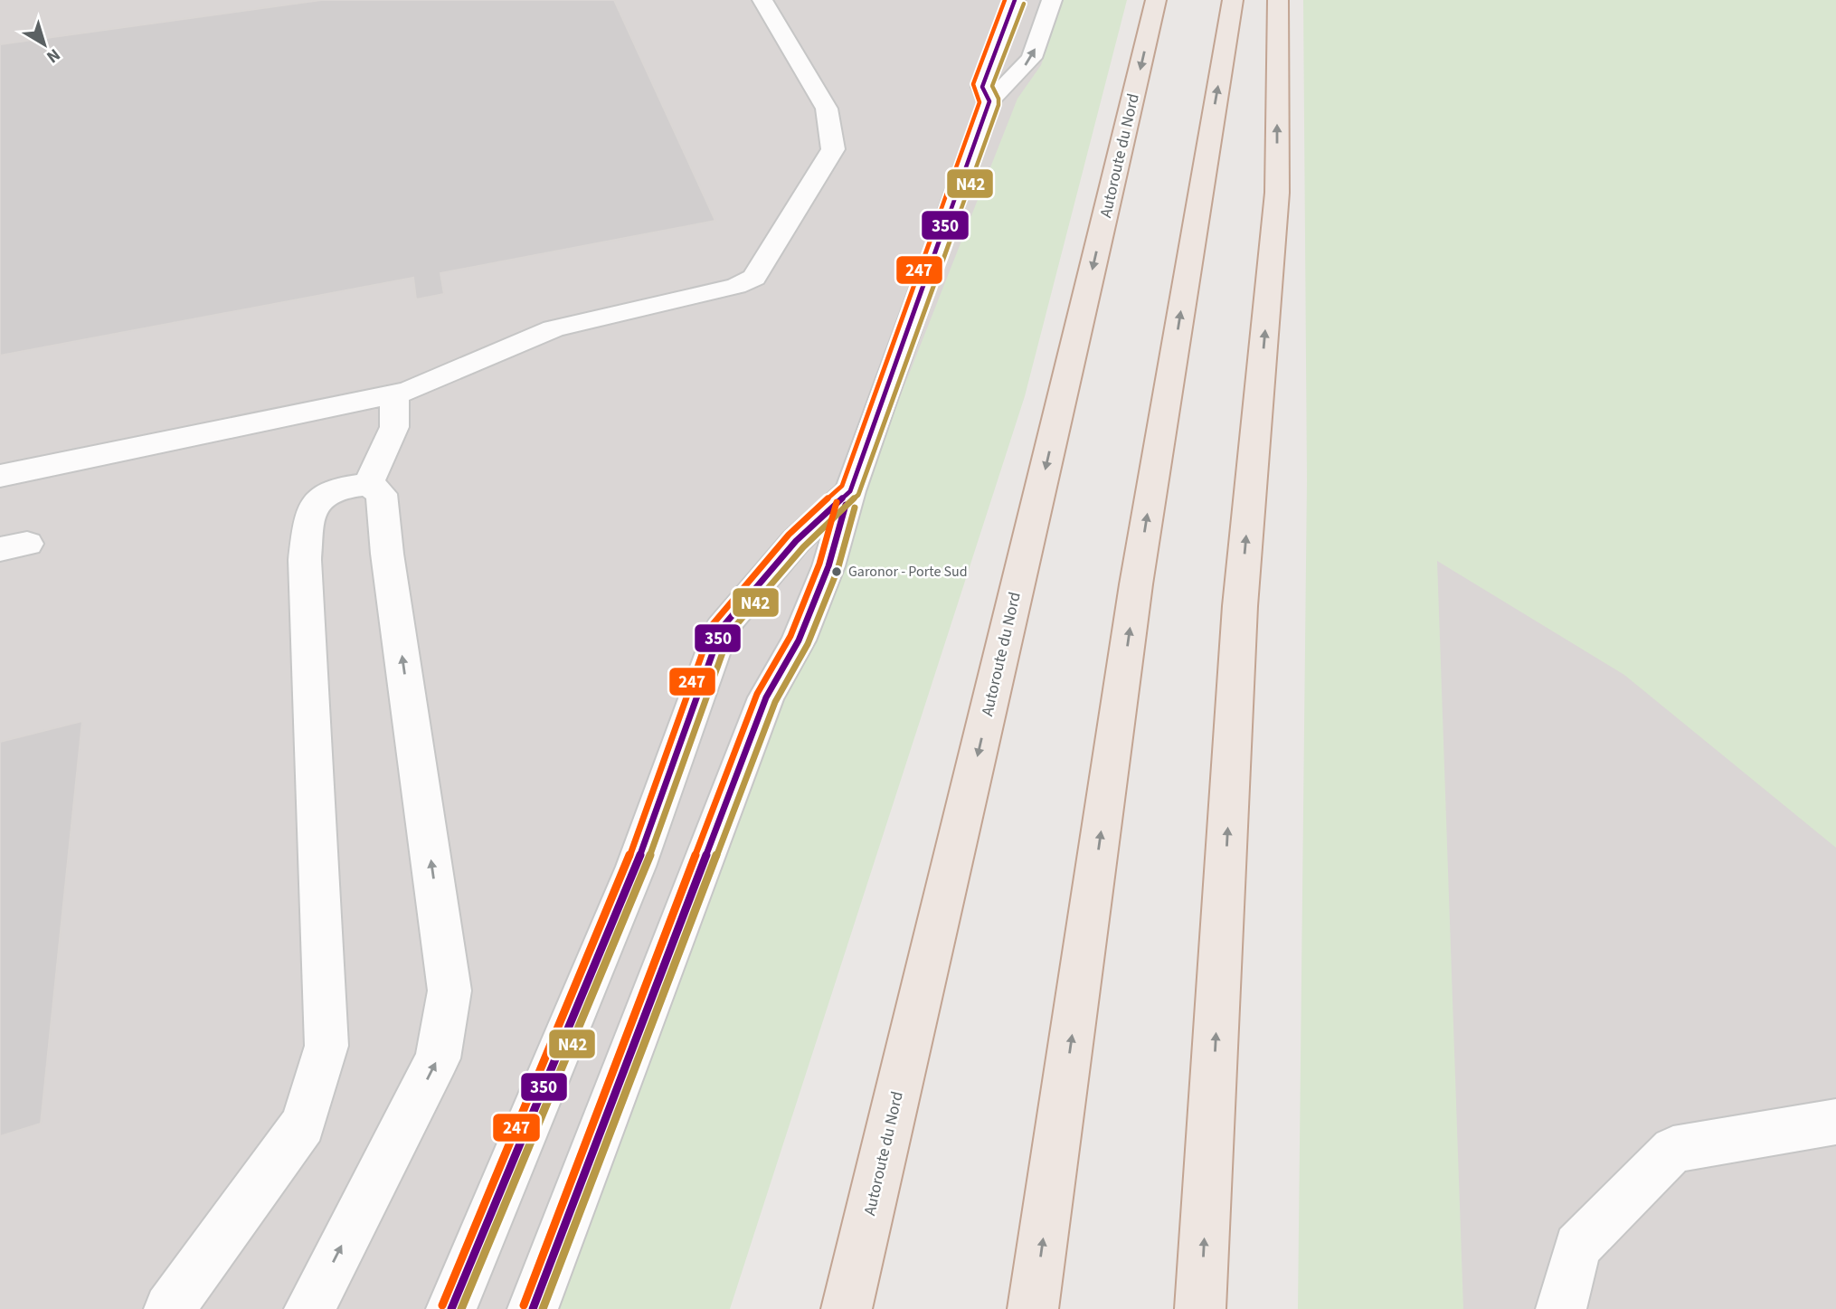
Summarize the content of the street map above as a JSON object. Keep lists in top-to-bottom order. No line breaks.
{"streets":{"highway":["Autoroute du Nord"]},"places":["Garonor - Porte Sud"],"lines":["transit line 350","transit line 247","transit line N42"],"north":"bottom right"}
